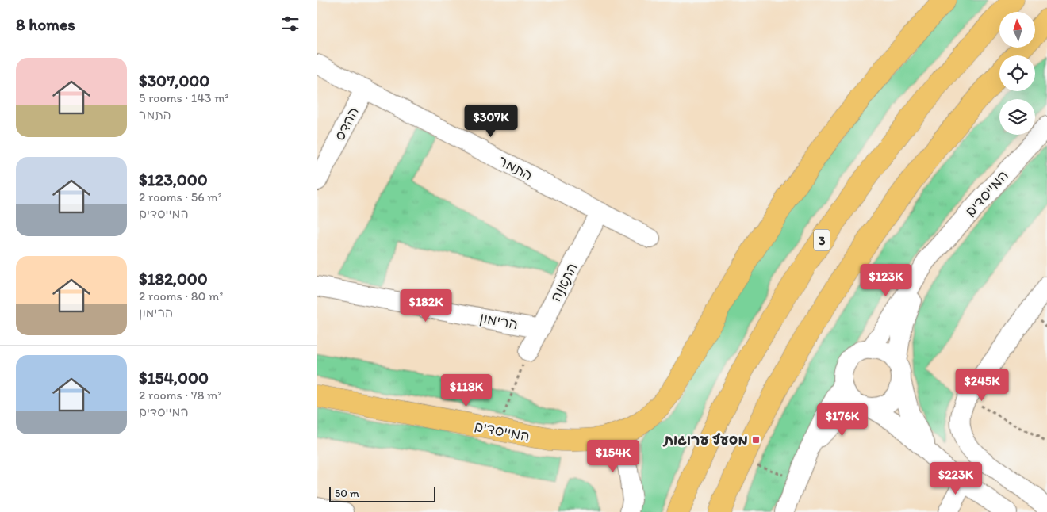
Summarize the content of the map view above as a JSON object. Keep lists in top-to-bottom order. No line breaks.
{"streets":{"main road":["המייסדים","3"],"street":["ההדס","התמר","התאנה","הרימון"]},"crossings":[["ההדס","התמר"],["התמר","התאנה"],["התאנה","הרימון"]],"places":{"transit":["מסעף ערוגות"]},"scale_bar":"50 m","north":"top","page":{"heading":"8 homes","list":[{"name":"$307,000","note":"5 rooms · 143 m² · התמר"},{"name":"$123,000","note":"2 rooms · 56 m² · המייסדים"},{"name":"$182,000","note":"2 rooms · 80 m² · הרימון"},{"name":"$154,000","note":"2 rooms · 78 m² · המייסדים"}],"price":["$307K","$123K","$182K","$245K","$118K","$176K","$154K","$223K"],"scale":"50 m"}}
